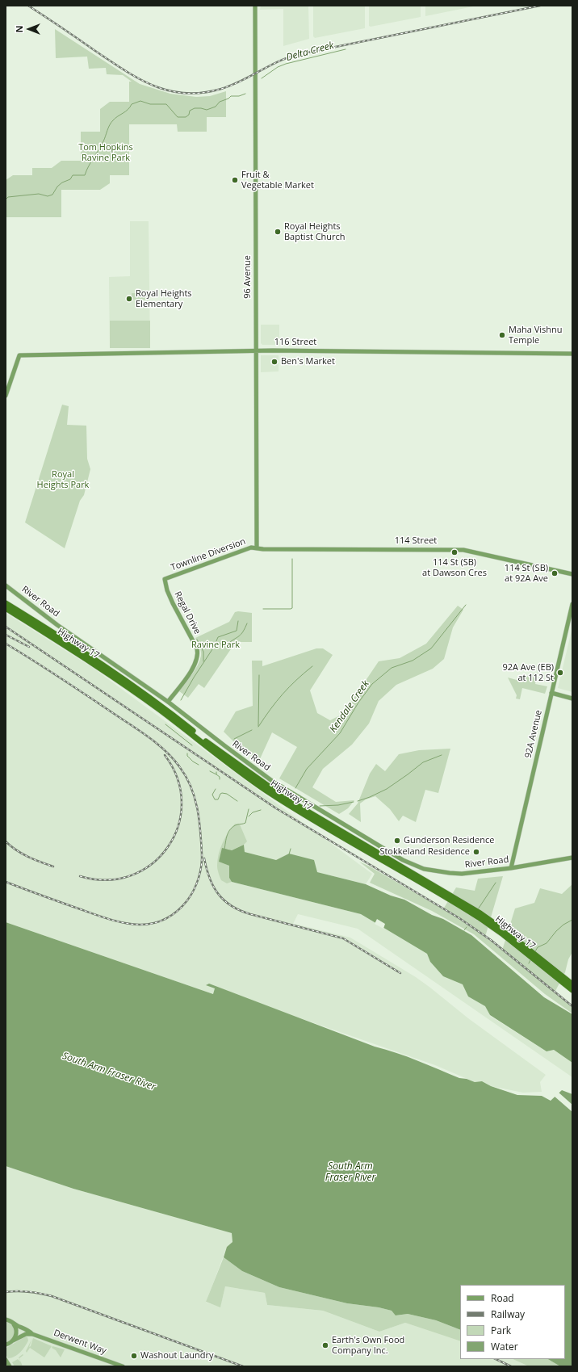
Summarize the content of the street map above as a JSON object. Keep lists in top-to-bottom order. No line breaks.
{"streets":{"highway":["Highway 17"],"street":["96 Avenue","116 Street","114 Street","Townline Diversion","River Road","Regal Drive","92A Avenue","Derwent Way"]},"crossings":[["96 Avenue","116 Street"],["96 Avenue","114 Street"],["96 Avenue","Townline Diversion"],["114 Street","Townline Diversion"],["Townline Diversion","Regal Drive"],["River Road","Regal Drive"],["River Road","92A Avenue"]],"water":["Delta Creek","Kendale Creek","South Arm Fraser River"],"parks":["Tom Hopkins Ravine Park","Royal Heights Park","Ravine Park"],"places":["Fruit & Vegetable Market","Royal Heights Baptist Church","Royal Heights Elementary","Maha Vishnu Temple","Ben's Market","114 St (SB) at Dawson Cres","114 St (SB) at 92A Ave","92A Ave (EB) at 112 St","Gunderson Residence","Stokkeland Residence","Earth's Own Food Company Inc.","Washout Laundry"],"legend":["Road","Railway","Park","Water"],"north":"left"}
